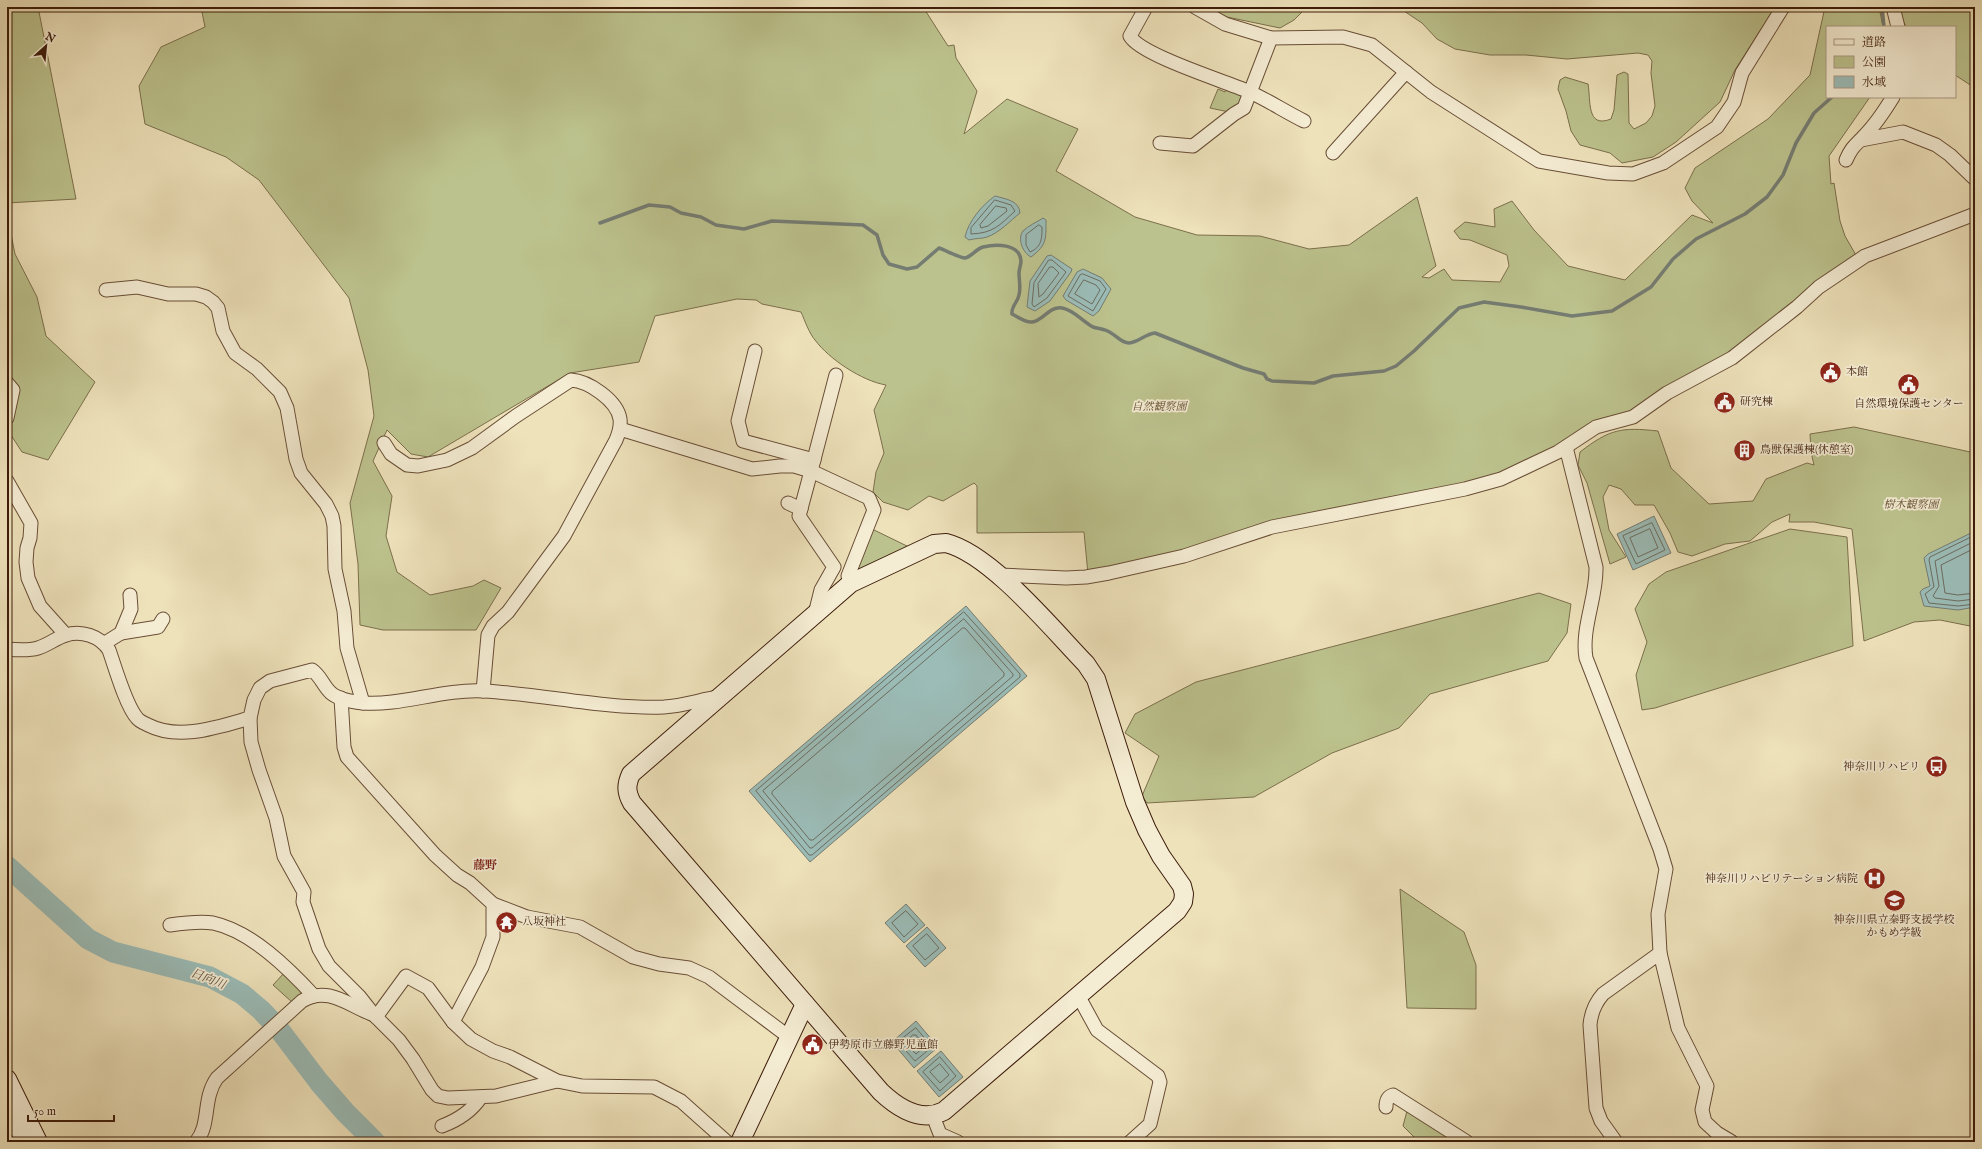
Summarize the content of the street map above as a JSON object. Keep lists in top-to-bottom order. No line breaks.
{"districts":["藤野"],"water":["日向川"],"parks":["自然観察園","樹木観察園"],"places":{"public building":["本館","自然環境保護センター","研究棟","伊勢原市立藤野児童館"],"building":["鳥獣保護棟(休憩室)"],"bus stop":["神奈川リハビリ"],"hospital":["神奈川リハビリテーション病院"],"school or university":["神奈川県立秦野支援学校 かもめ学級"],"temple":["八坂神社"]},"legend":["道路","公園","水域"],"scale_bar":"50 m","north":"top right"}
